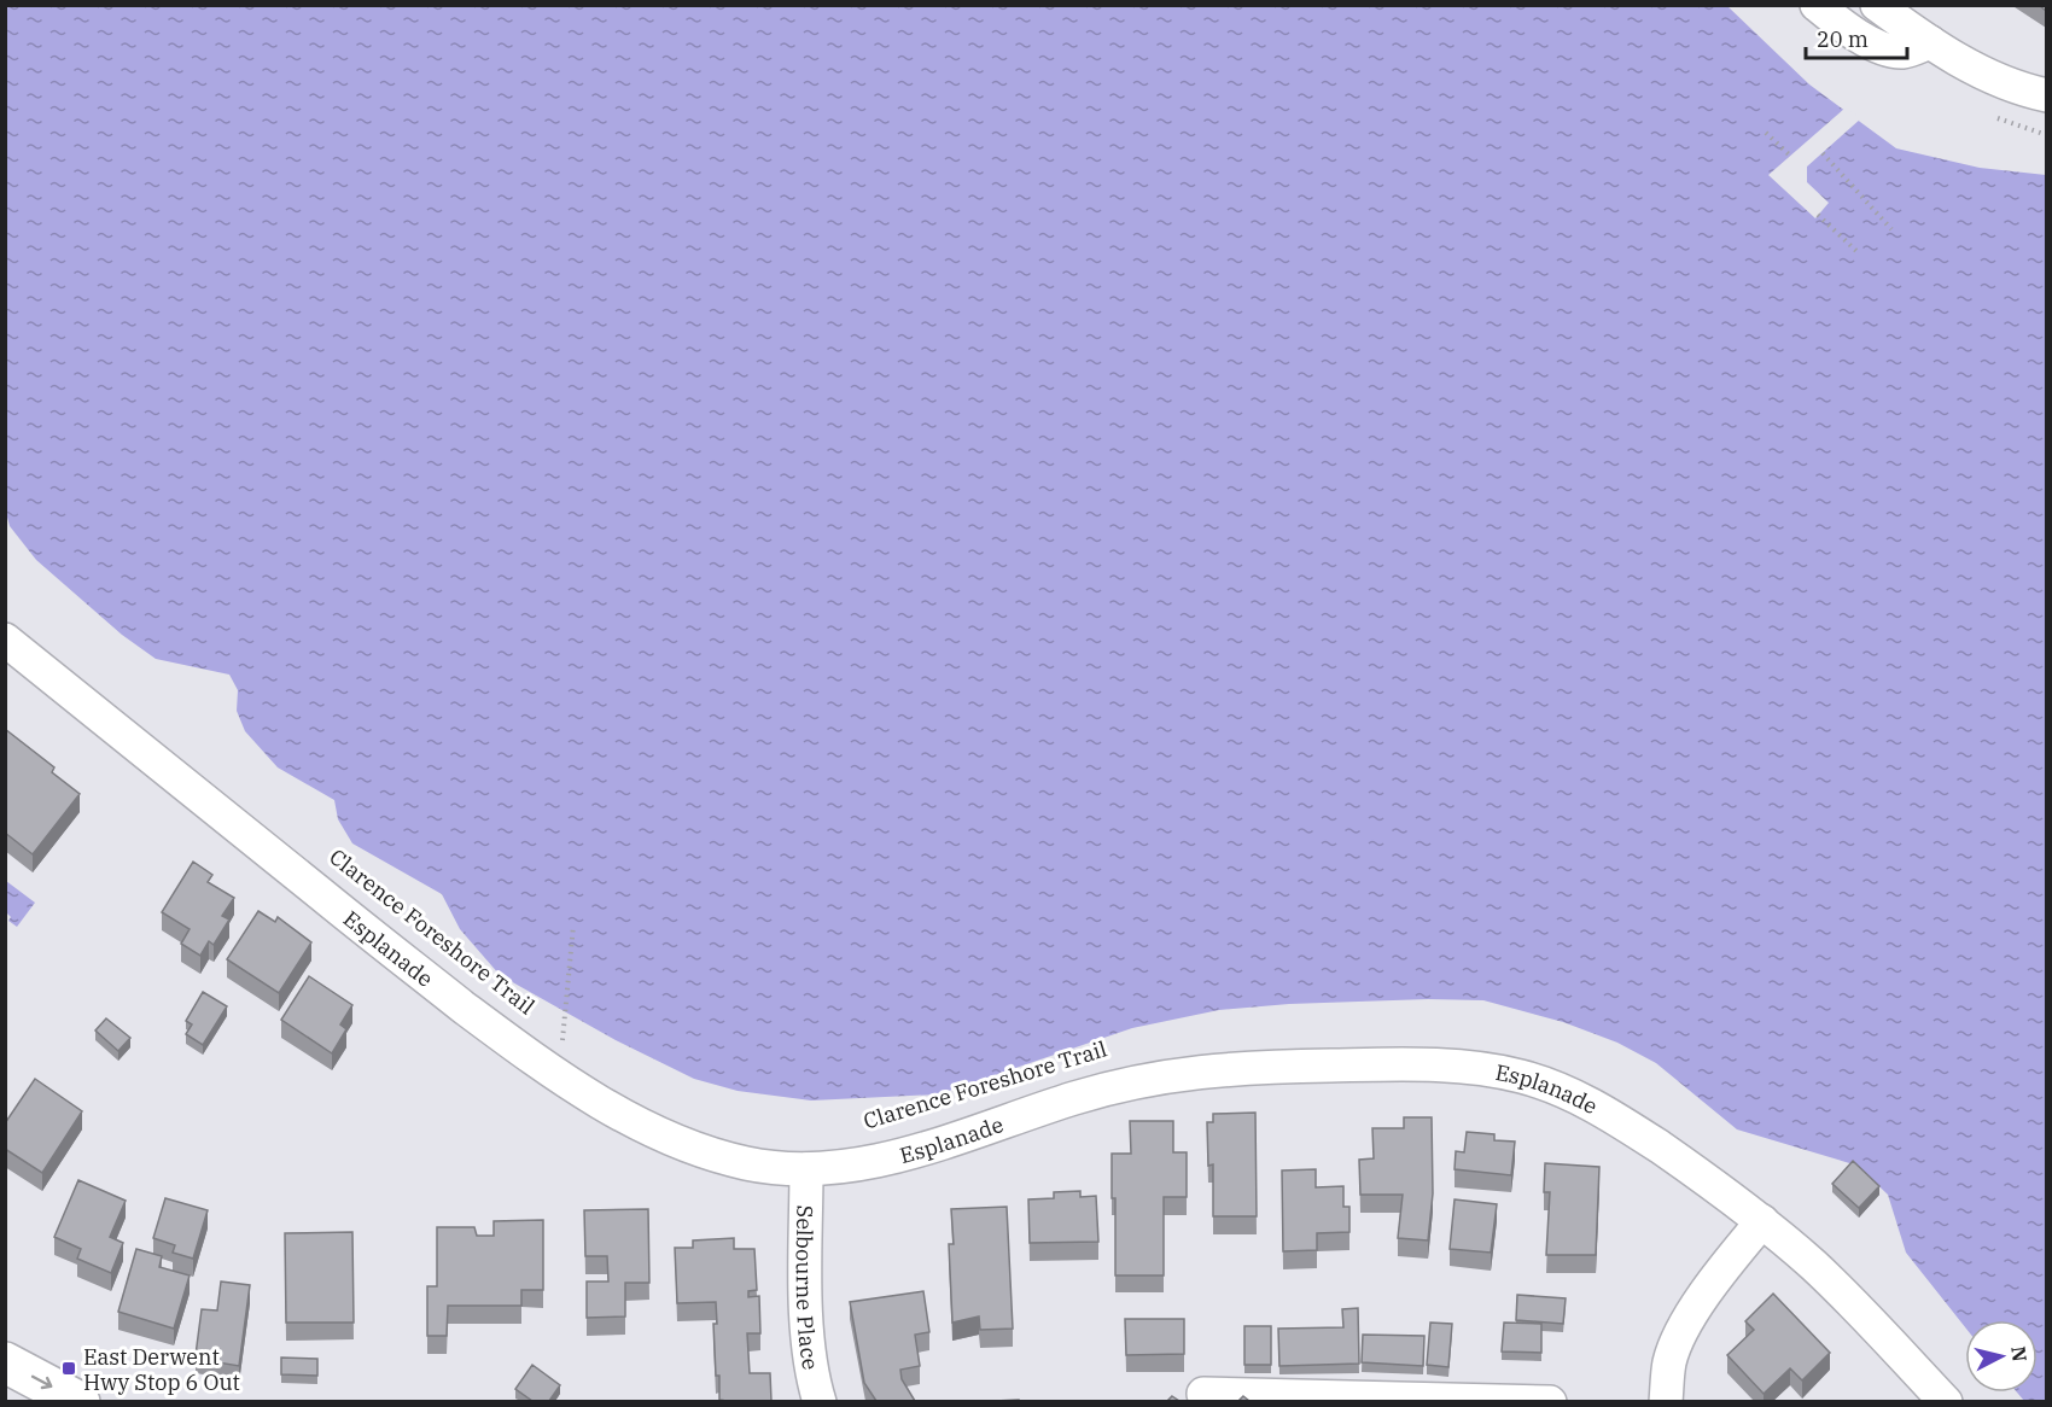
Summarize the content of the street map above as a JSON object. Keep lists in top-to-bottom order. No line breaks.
{"streets":{"street":["Esplanade","Selbourne Place"]},"crossings":[["Esplanade","Selbourne Place"]],"places":{"transit":["East Derwent Hwy Stop 6 Out"]},"scale_bar":"20 m","north":"right"}
